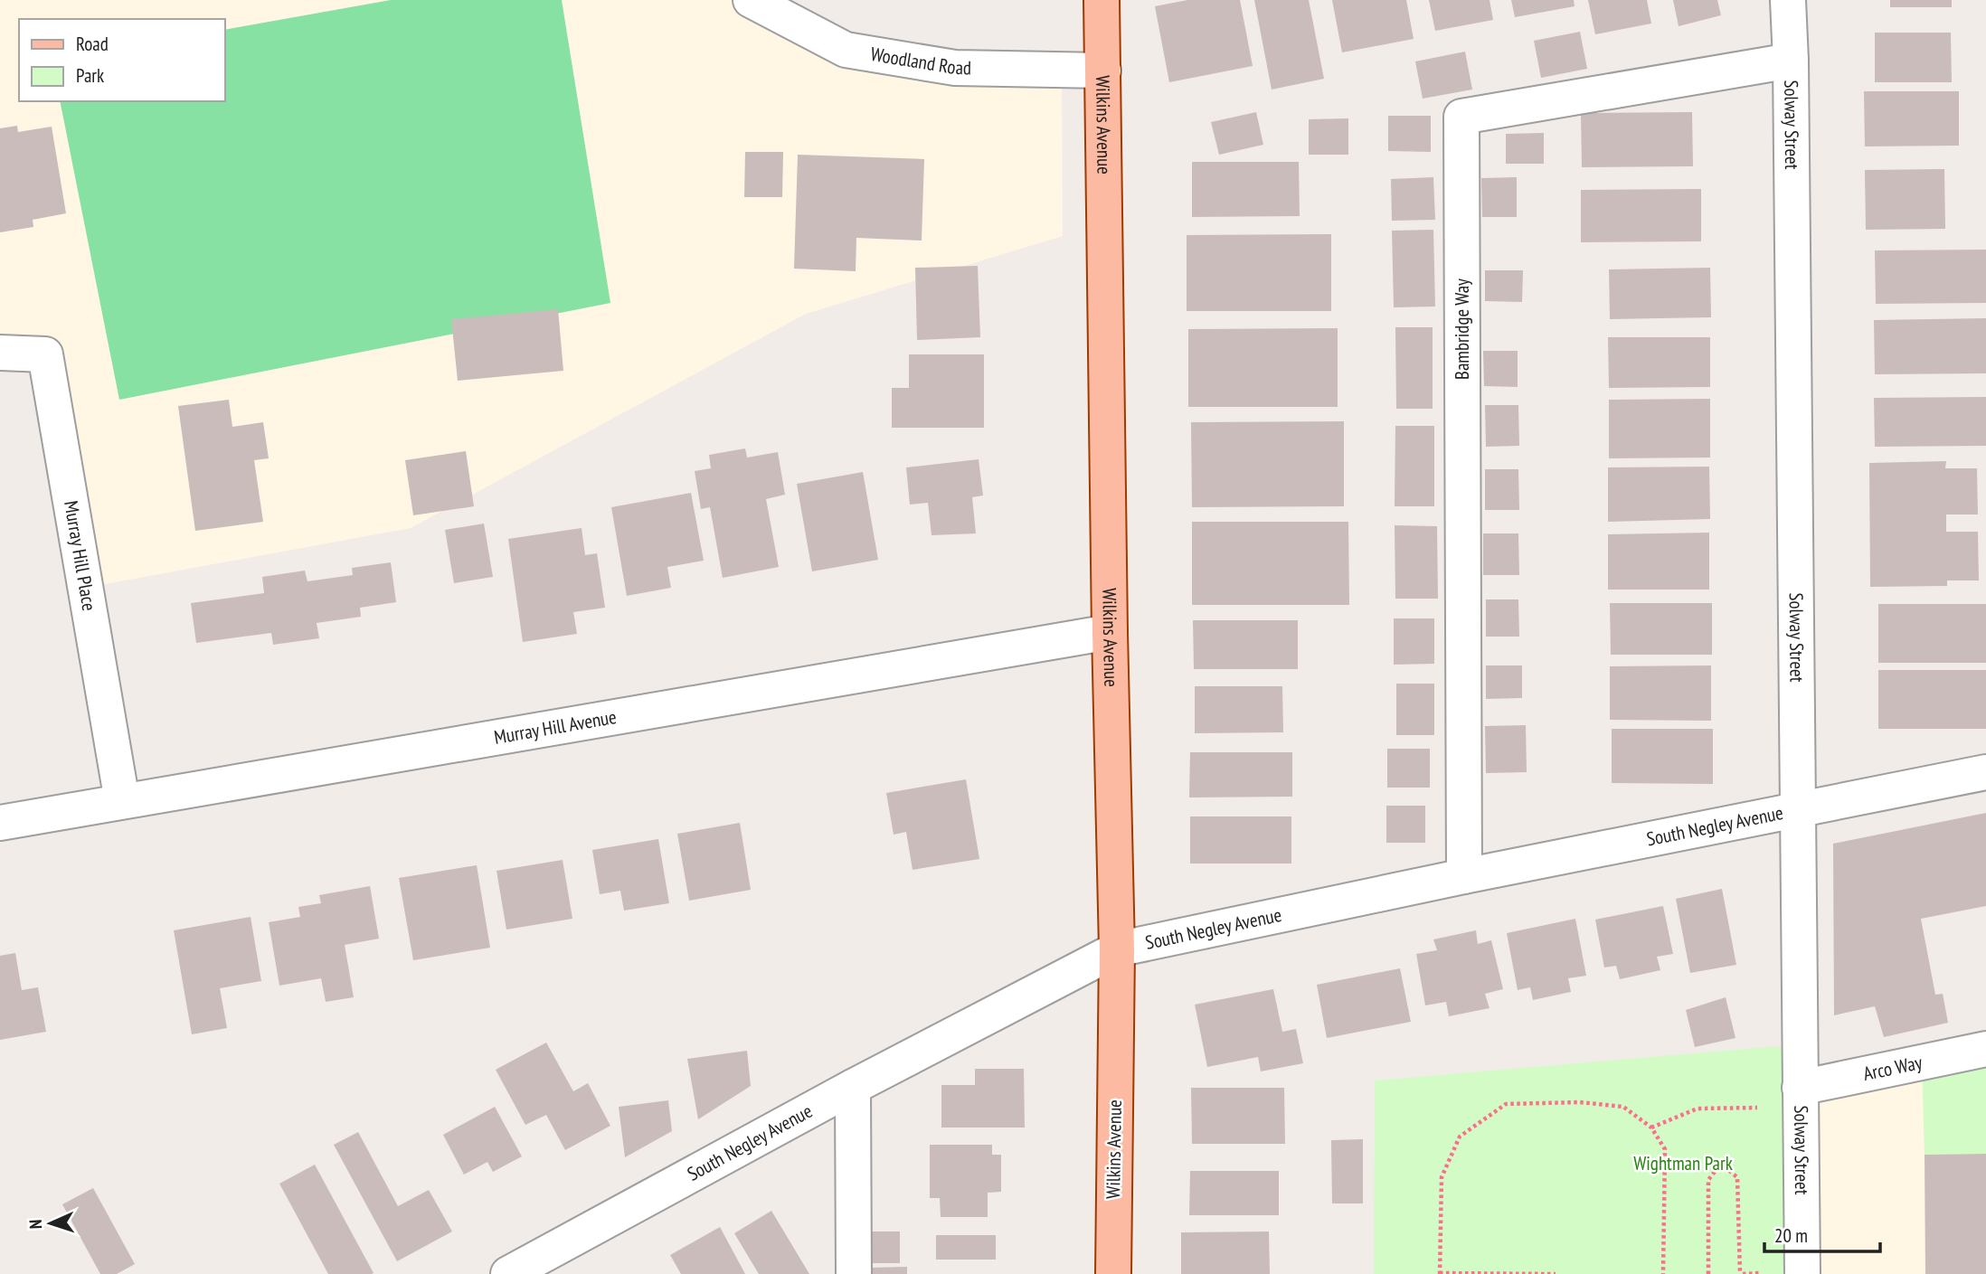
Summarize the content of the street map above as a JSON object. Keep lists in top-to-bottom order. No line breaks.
{"streets":{"main road":["Wilkins Avenue"],"street":["Woodland Road","Solway Street","Bambridge Way","Murray Hill Place","Murray Hill Avenue","South Negley Avenue","Arco Way"]},"crossings":[["Woodland Road","Wilkins Avenue"],["Solway Street","Bambridge Way"],["Solway Street","South Negley Avenue"],["Solway Street","Arco Way"],["Wilkins Avenue","Murray Hill Avenue"],["Wilkins Avenue","South Negley Avenue"],["Bambridge Way","South Negley Avenue"],["Murray Hill Place","Murray Hill Avenue"]],"parks":["Wightman Park"],"legend":["Road","Park"],"scale_bar":"20 m","north":"left"}
